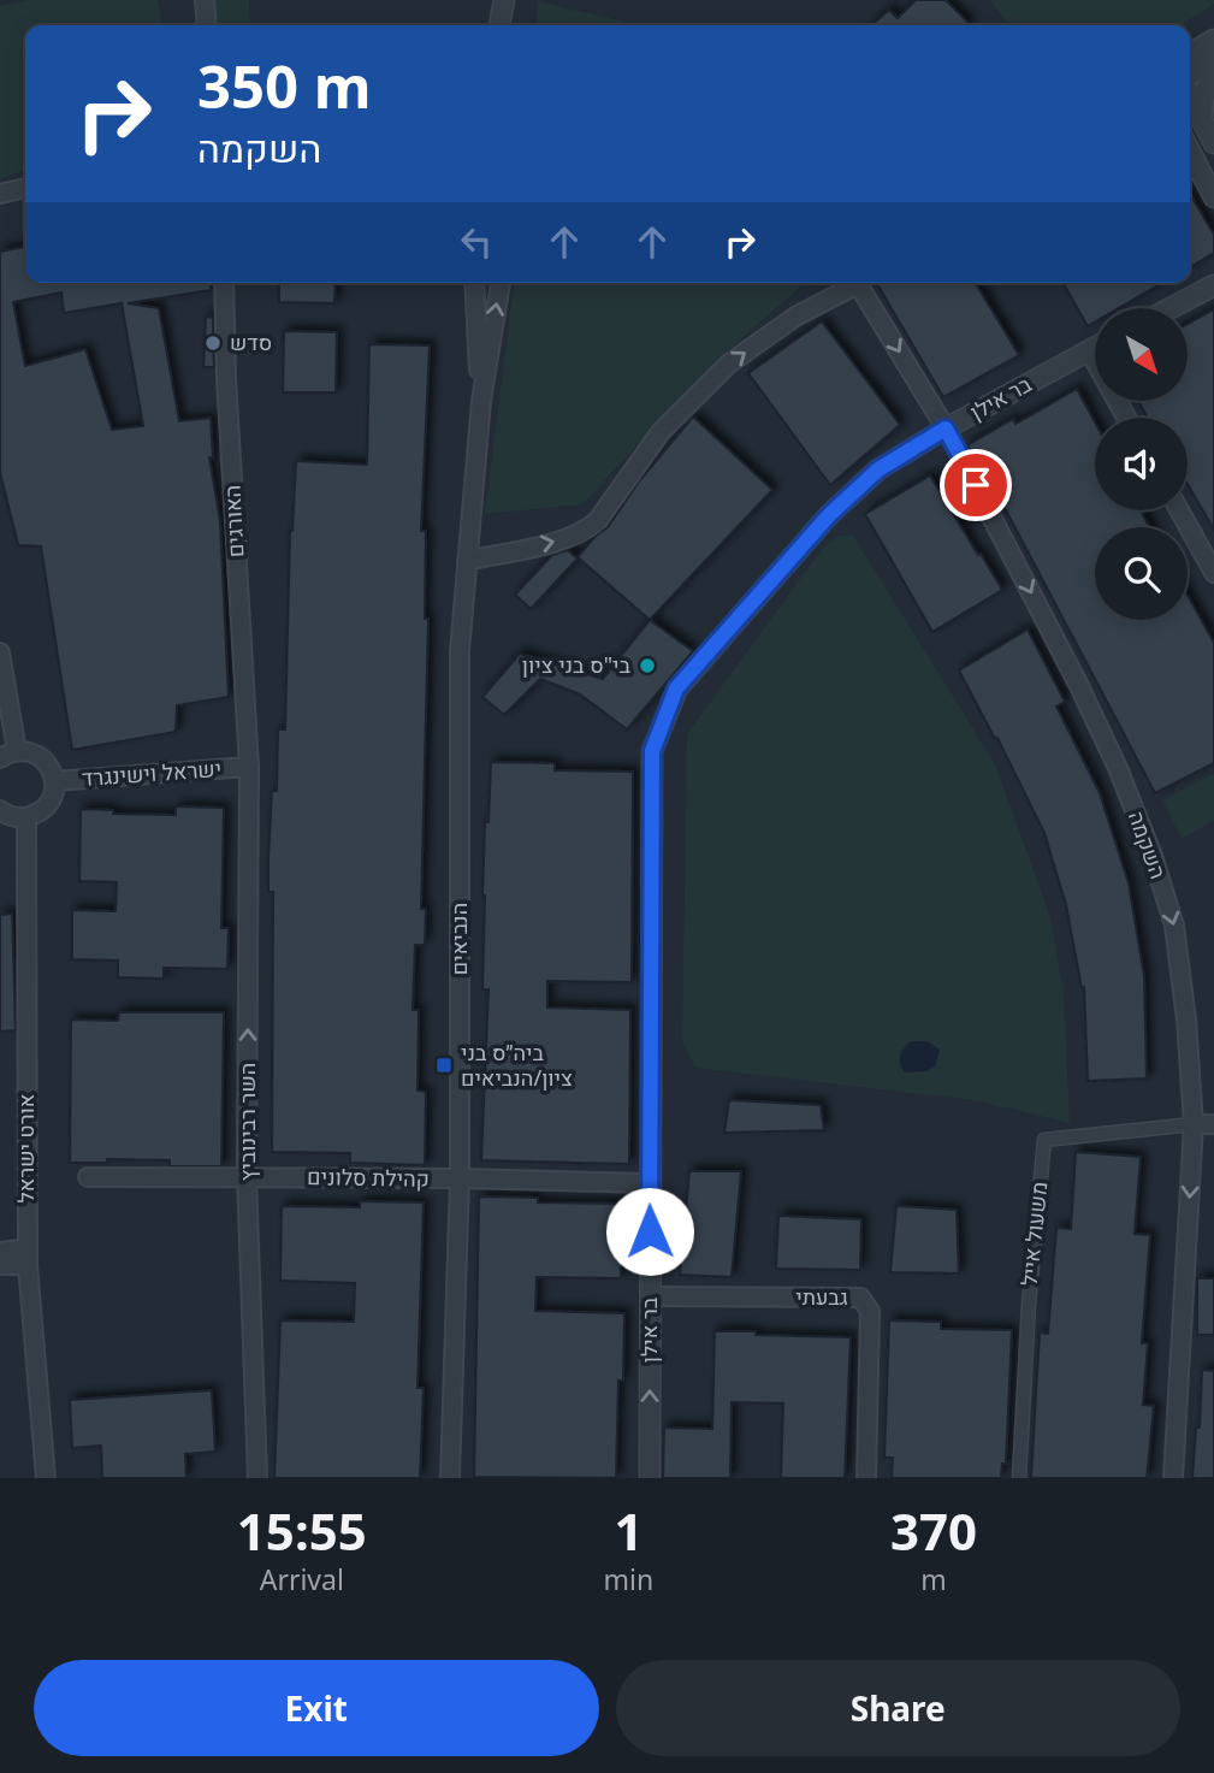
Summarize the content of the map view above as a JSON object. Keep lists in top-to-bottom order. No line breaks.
{"streets":{"street":["בר אילן","האורגים","ישראל וישינגרד","השקמה","הנביאים","השר רבינוביץ","אורט ישראל","קהילת סלונים","משעול אייל","גבעתי"]},"crossings":[["בר אילן","השקמה"],["בר אילן","קהילת סלונים"],["בר אילן","גבעתי"],["האורגים","ישראל וישינגרד"],["האורגים","השר רבינוביץ"],["ישראל וישינגרד","השר רבינוביץ"],["השקמה","משעול אייל"],["הנביאים","קהילת סלונים"],["השר רבינוביץ","קהילת סלונים"]],"one_way":["השקמה","השר רבינוביץ"],"places":{"other":["סדש","בי\"ס בני ציון"],"transit":["ביה״ס בני ציון/הנביאים"]},"north":"bottom right","page":{"turn":["350 m","השקמה"],"eta":["15:55","Arrival","1","min","370","m"],"buttons":["Exit","Share"]}}
